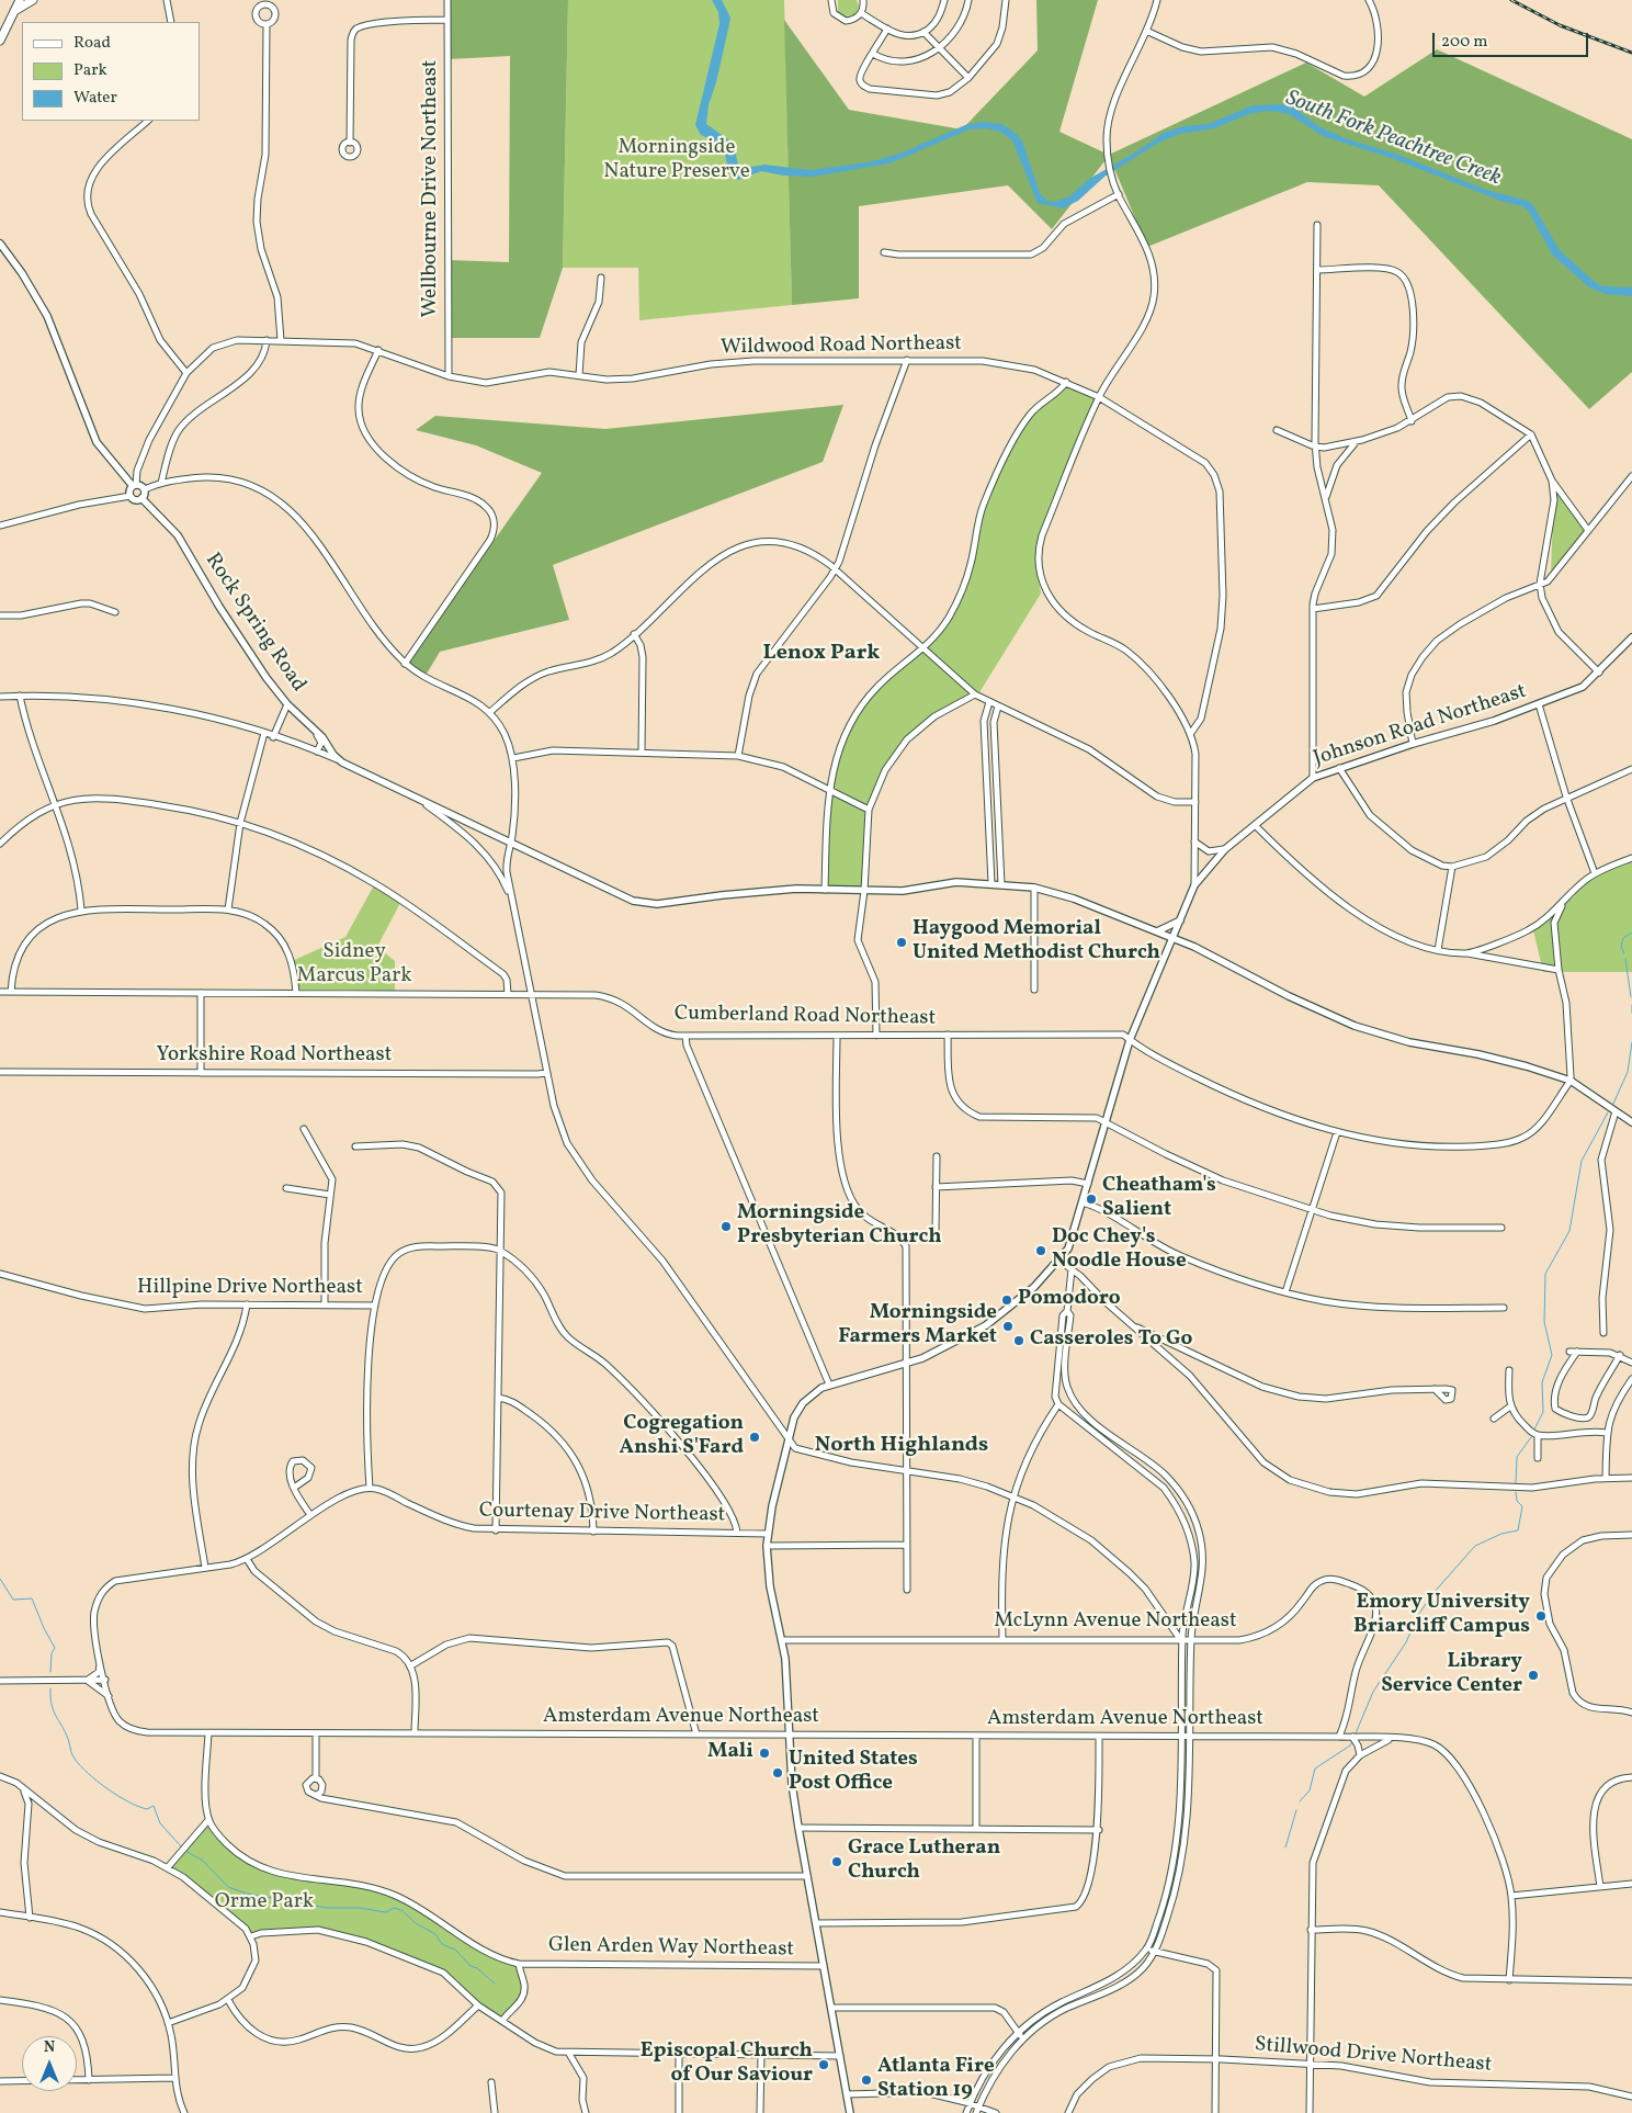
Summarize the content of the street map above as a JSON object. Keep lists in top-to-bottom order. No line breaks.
{"streets":{"street":["Wellbourne Drive Northeast","Wildwood Road Northeast","Rock Spring Road","Johnson Road Northeast","Cumberland Road Northeast","Yorkshire Road Northeast","Hillpine Drive Northeast","Courtenay Drive Northeast","McLynn Avenue Northeast","Amsterdam Avenue Northeast","Glen Arden Way Northeast","Stillwood Drive Northeast"]},"crossings":[["Wellbourne Drive Northeast","Wildwood Road Northeast"],["Johnson Road Northeast","Cumberland Road Northeast"],["Johnson Road Northeast","Courtenay Drive Northeast"],["Johnson Road Northeast","McLynn Avenue Northeast"],["Johnson Road Northeast","Amsterdam Avenue Northeast"],["Johnson Road Northeast","Glen Arden Way Northeast"],["McLynn Avenue Northeast","Amsterdam Avenue Northeast"]],"districts":["Lenox Park","North Highlands"],"water":["South Fork Peachtree Creek"],"parks":["Morningside Nature Preserve","Sidney Marcus Park","Orme Park"],"places":["Haygood Memorial United Methodist Church","Cheatham's Salient","Morningside Presbyterian Church","Doc Chey's Noodle House","Pomodoro","Morningside Farmers Market","Casseroles To Go","Cogregation Anshi S'Fard","Emory University Briarcliff Campus","Library Service Center","Mali","United States Post Office","Grace Lutheran Church","Episcopal Church of Our Saviour","Atlanta Fire Station 19"],"legend":["Road","Park","Water"],"scale_bar":"200 m","north":"top"}
